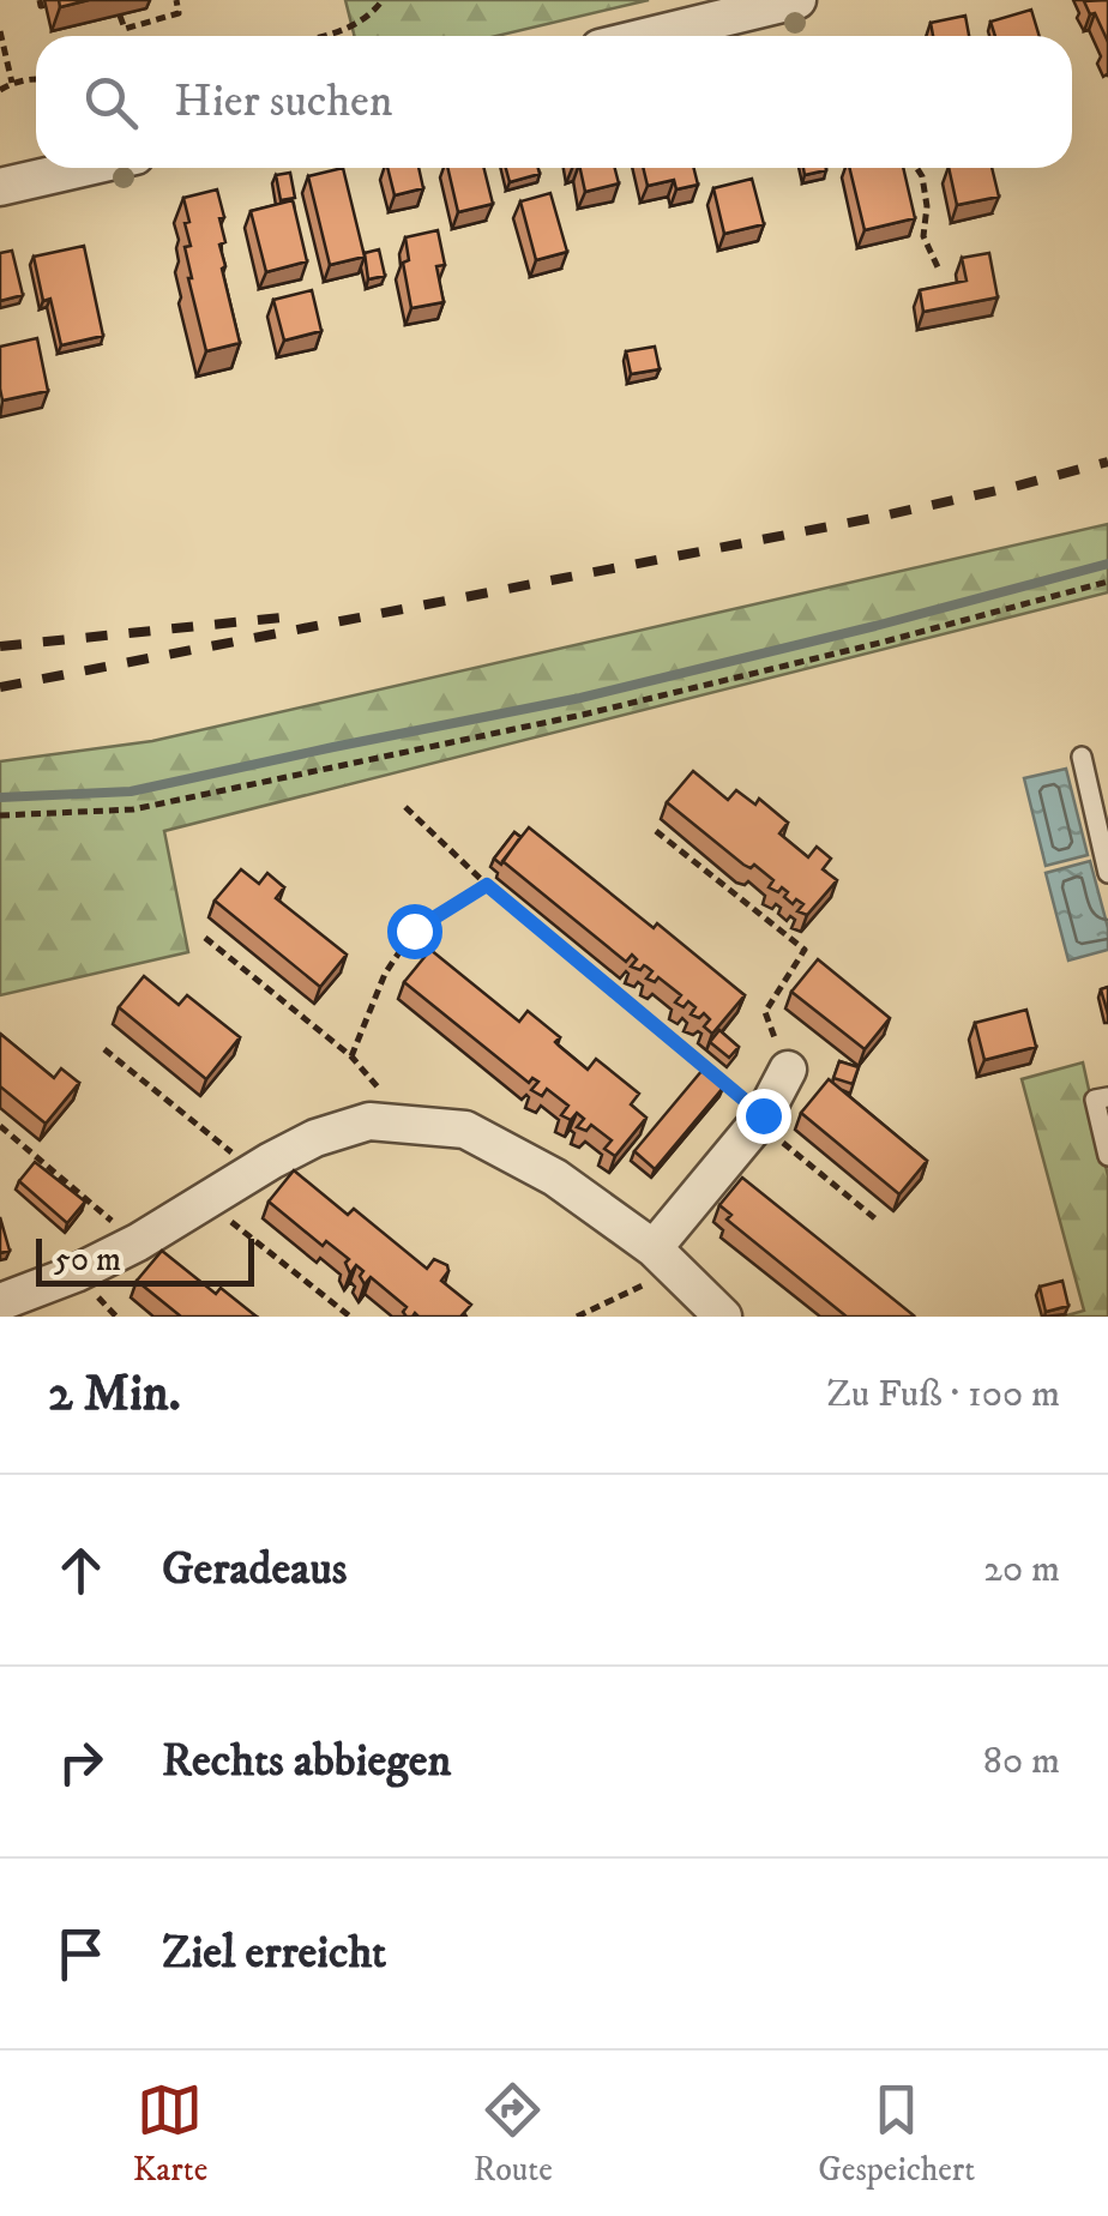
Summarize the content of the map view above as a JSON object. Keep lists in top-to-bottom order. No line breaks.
{"scale_bar":"50 m","page":{"search":"Hier suchen","scale":"50 m","heading":["2 Min.","Zu Fuß · 100 m"],"list":[["Geradeaus","20 m"],["Rechts abbiegen","80 m"],"Ziel erreicht"],"nav":["Karte","Route","Gespeichert"]}}
